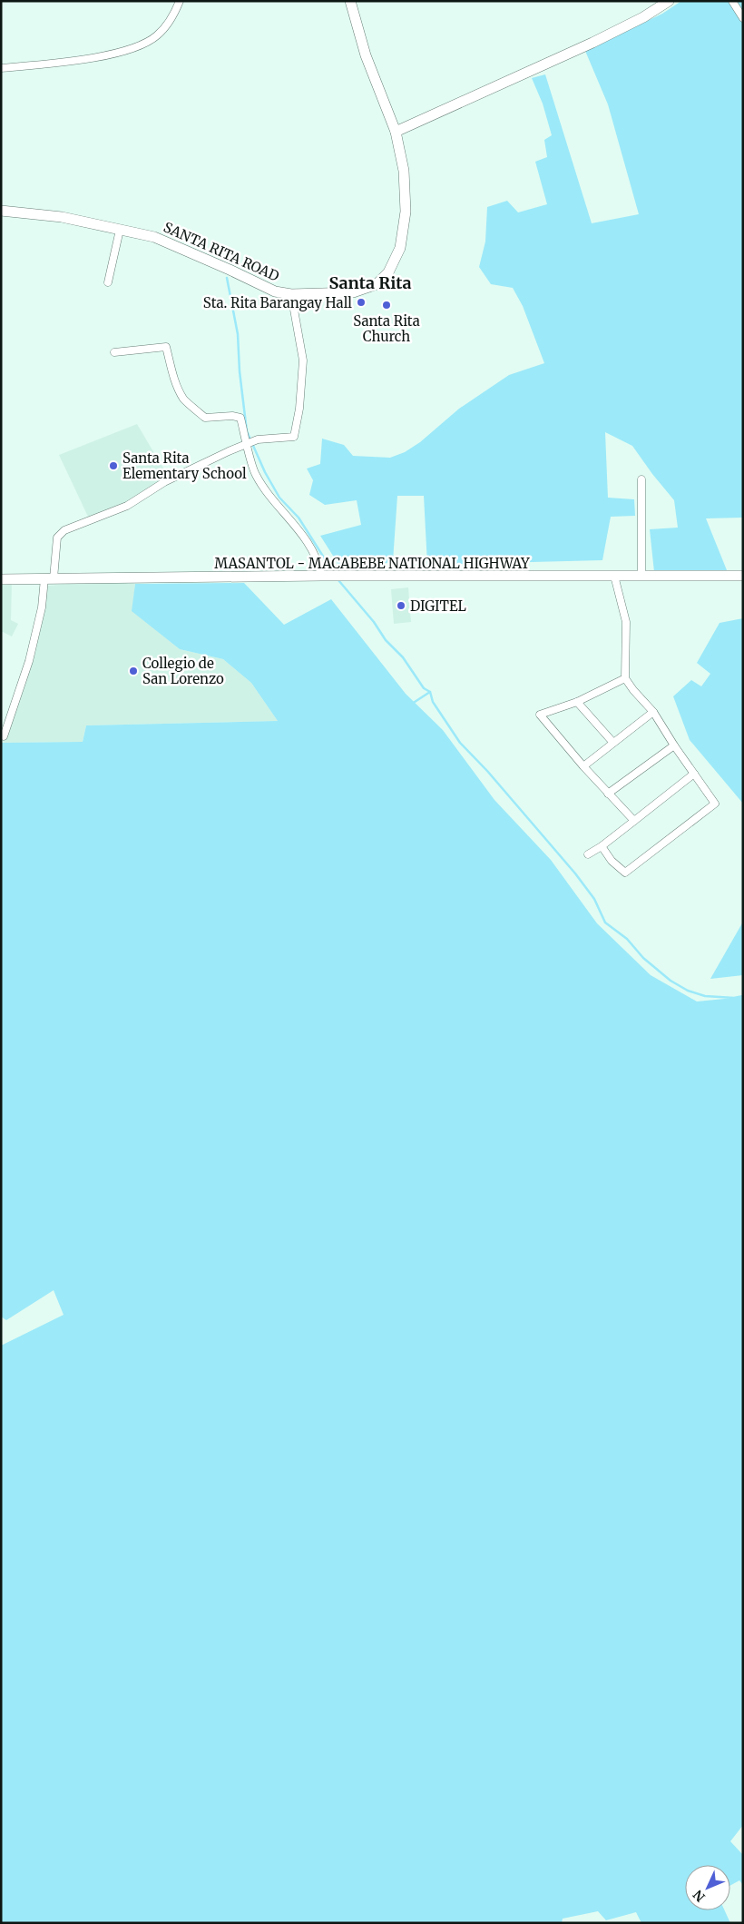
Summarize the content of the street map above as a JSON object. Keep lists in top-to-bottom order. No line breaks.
{"streets":{"street":["SANTA RITA ROAD","MASANTOL - MACABEBE NATIONAL HIGHWAY"]},"districts":["Santa Rita"],"places":["Sta. Rita Barangay Hall","Santa Rita Church","Santa Rita Elementary School","DIGITEL","Collegio de San Lorenzo"],"north":"bottom left"}
